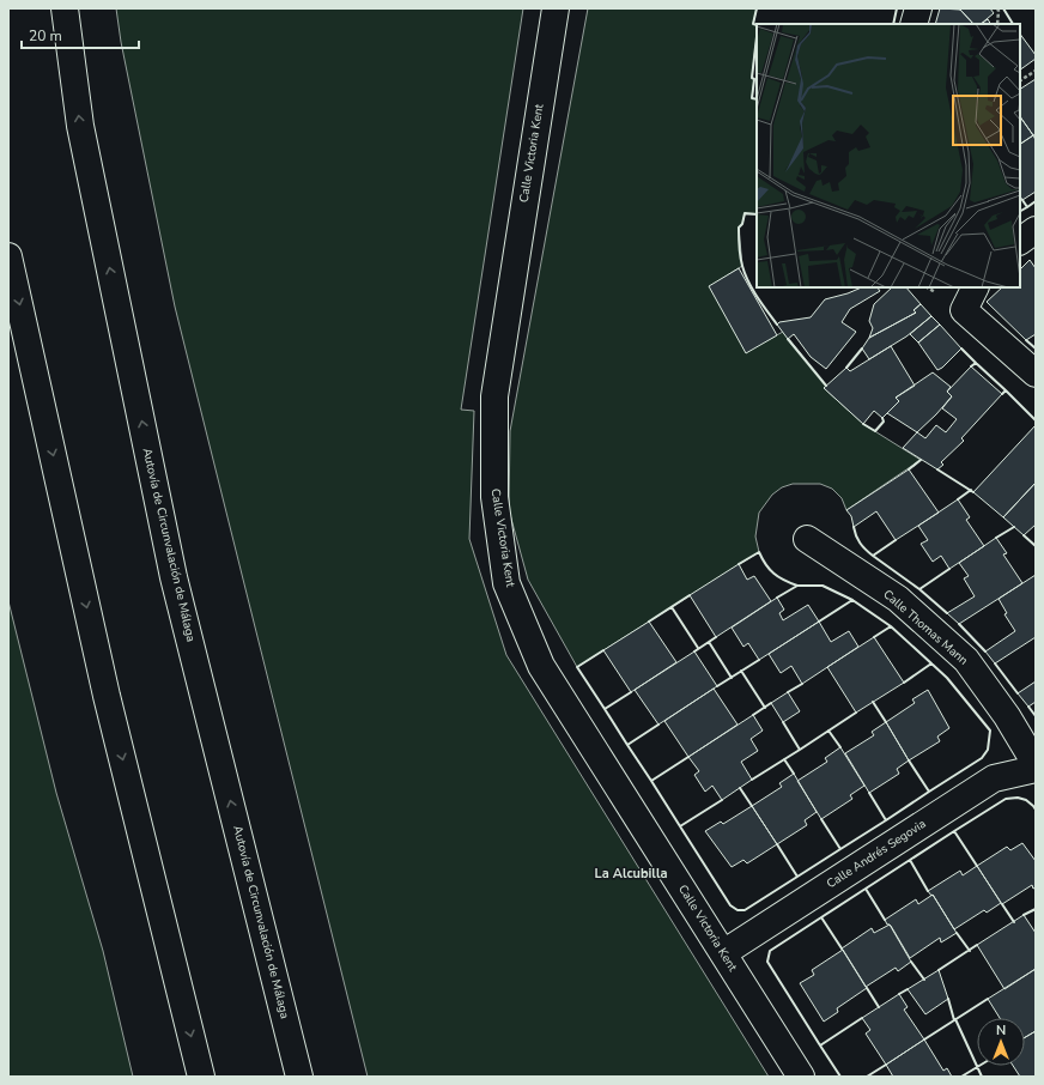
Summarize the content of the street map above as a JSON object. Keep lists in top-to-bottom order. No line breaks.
{"streets":{"main road":["Calle Victoria Kent","Autovía de Circunvalación de Málaga","Calle Thomas Mann","Calle Andrés Segovia"]},"crossings":[["Calle Victoria Kent","Calle Andrés Segovia"]],"districts":["La Alcubilla"],"scale_bar":"20 m","north":"top"}
